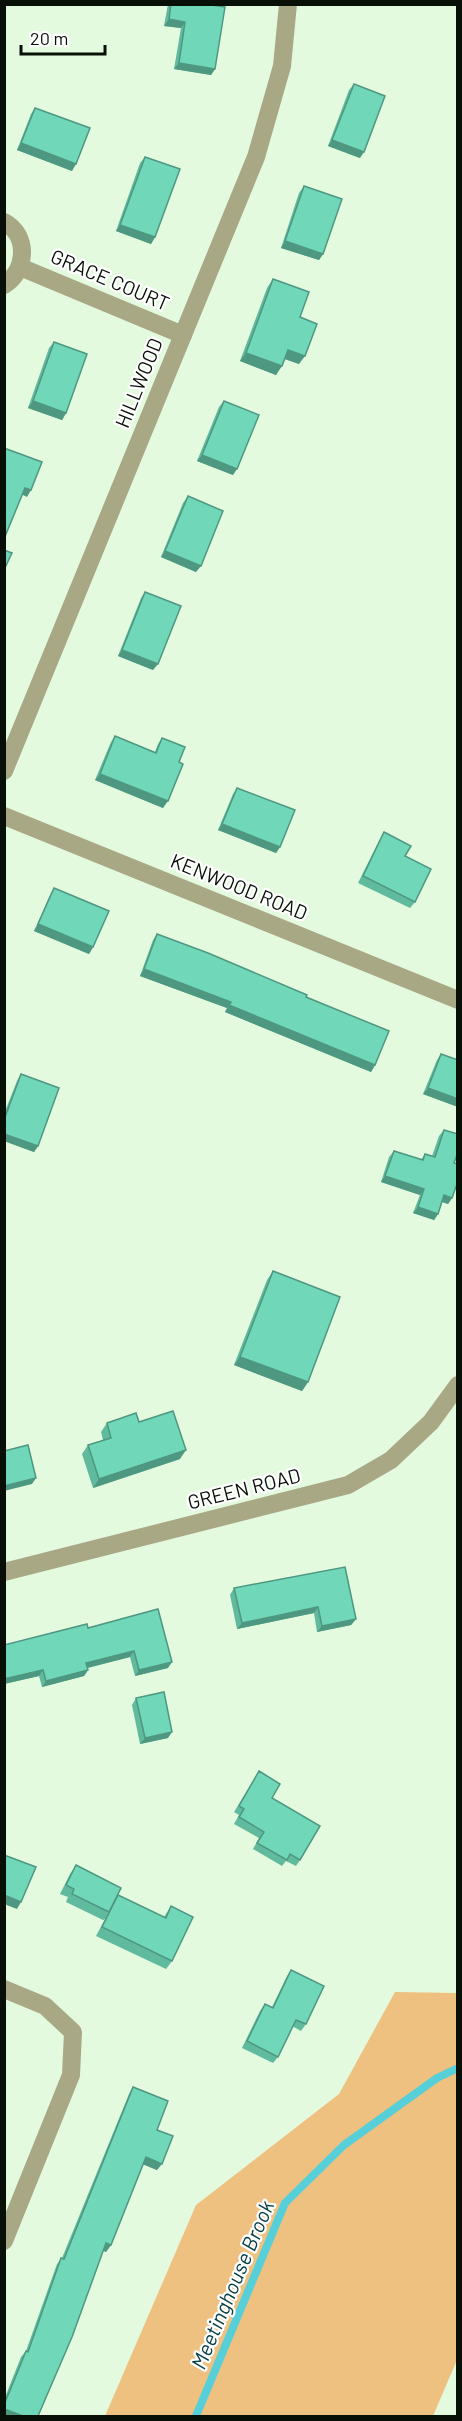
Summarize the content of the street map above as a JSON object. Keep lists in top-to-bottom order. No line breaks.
{"streets":{"street":["GRACE COURT","HILLWOOD","KENWOOD ROAD","GREEN ROAD"]},"crossings":[["GRACE COURT","HILLWOOD"]],"water":["Meetinghouse Brook"],"scale_bar":"20 m"}
